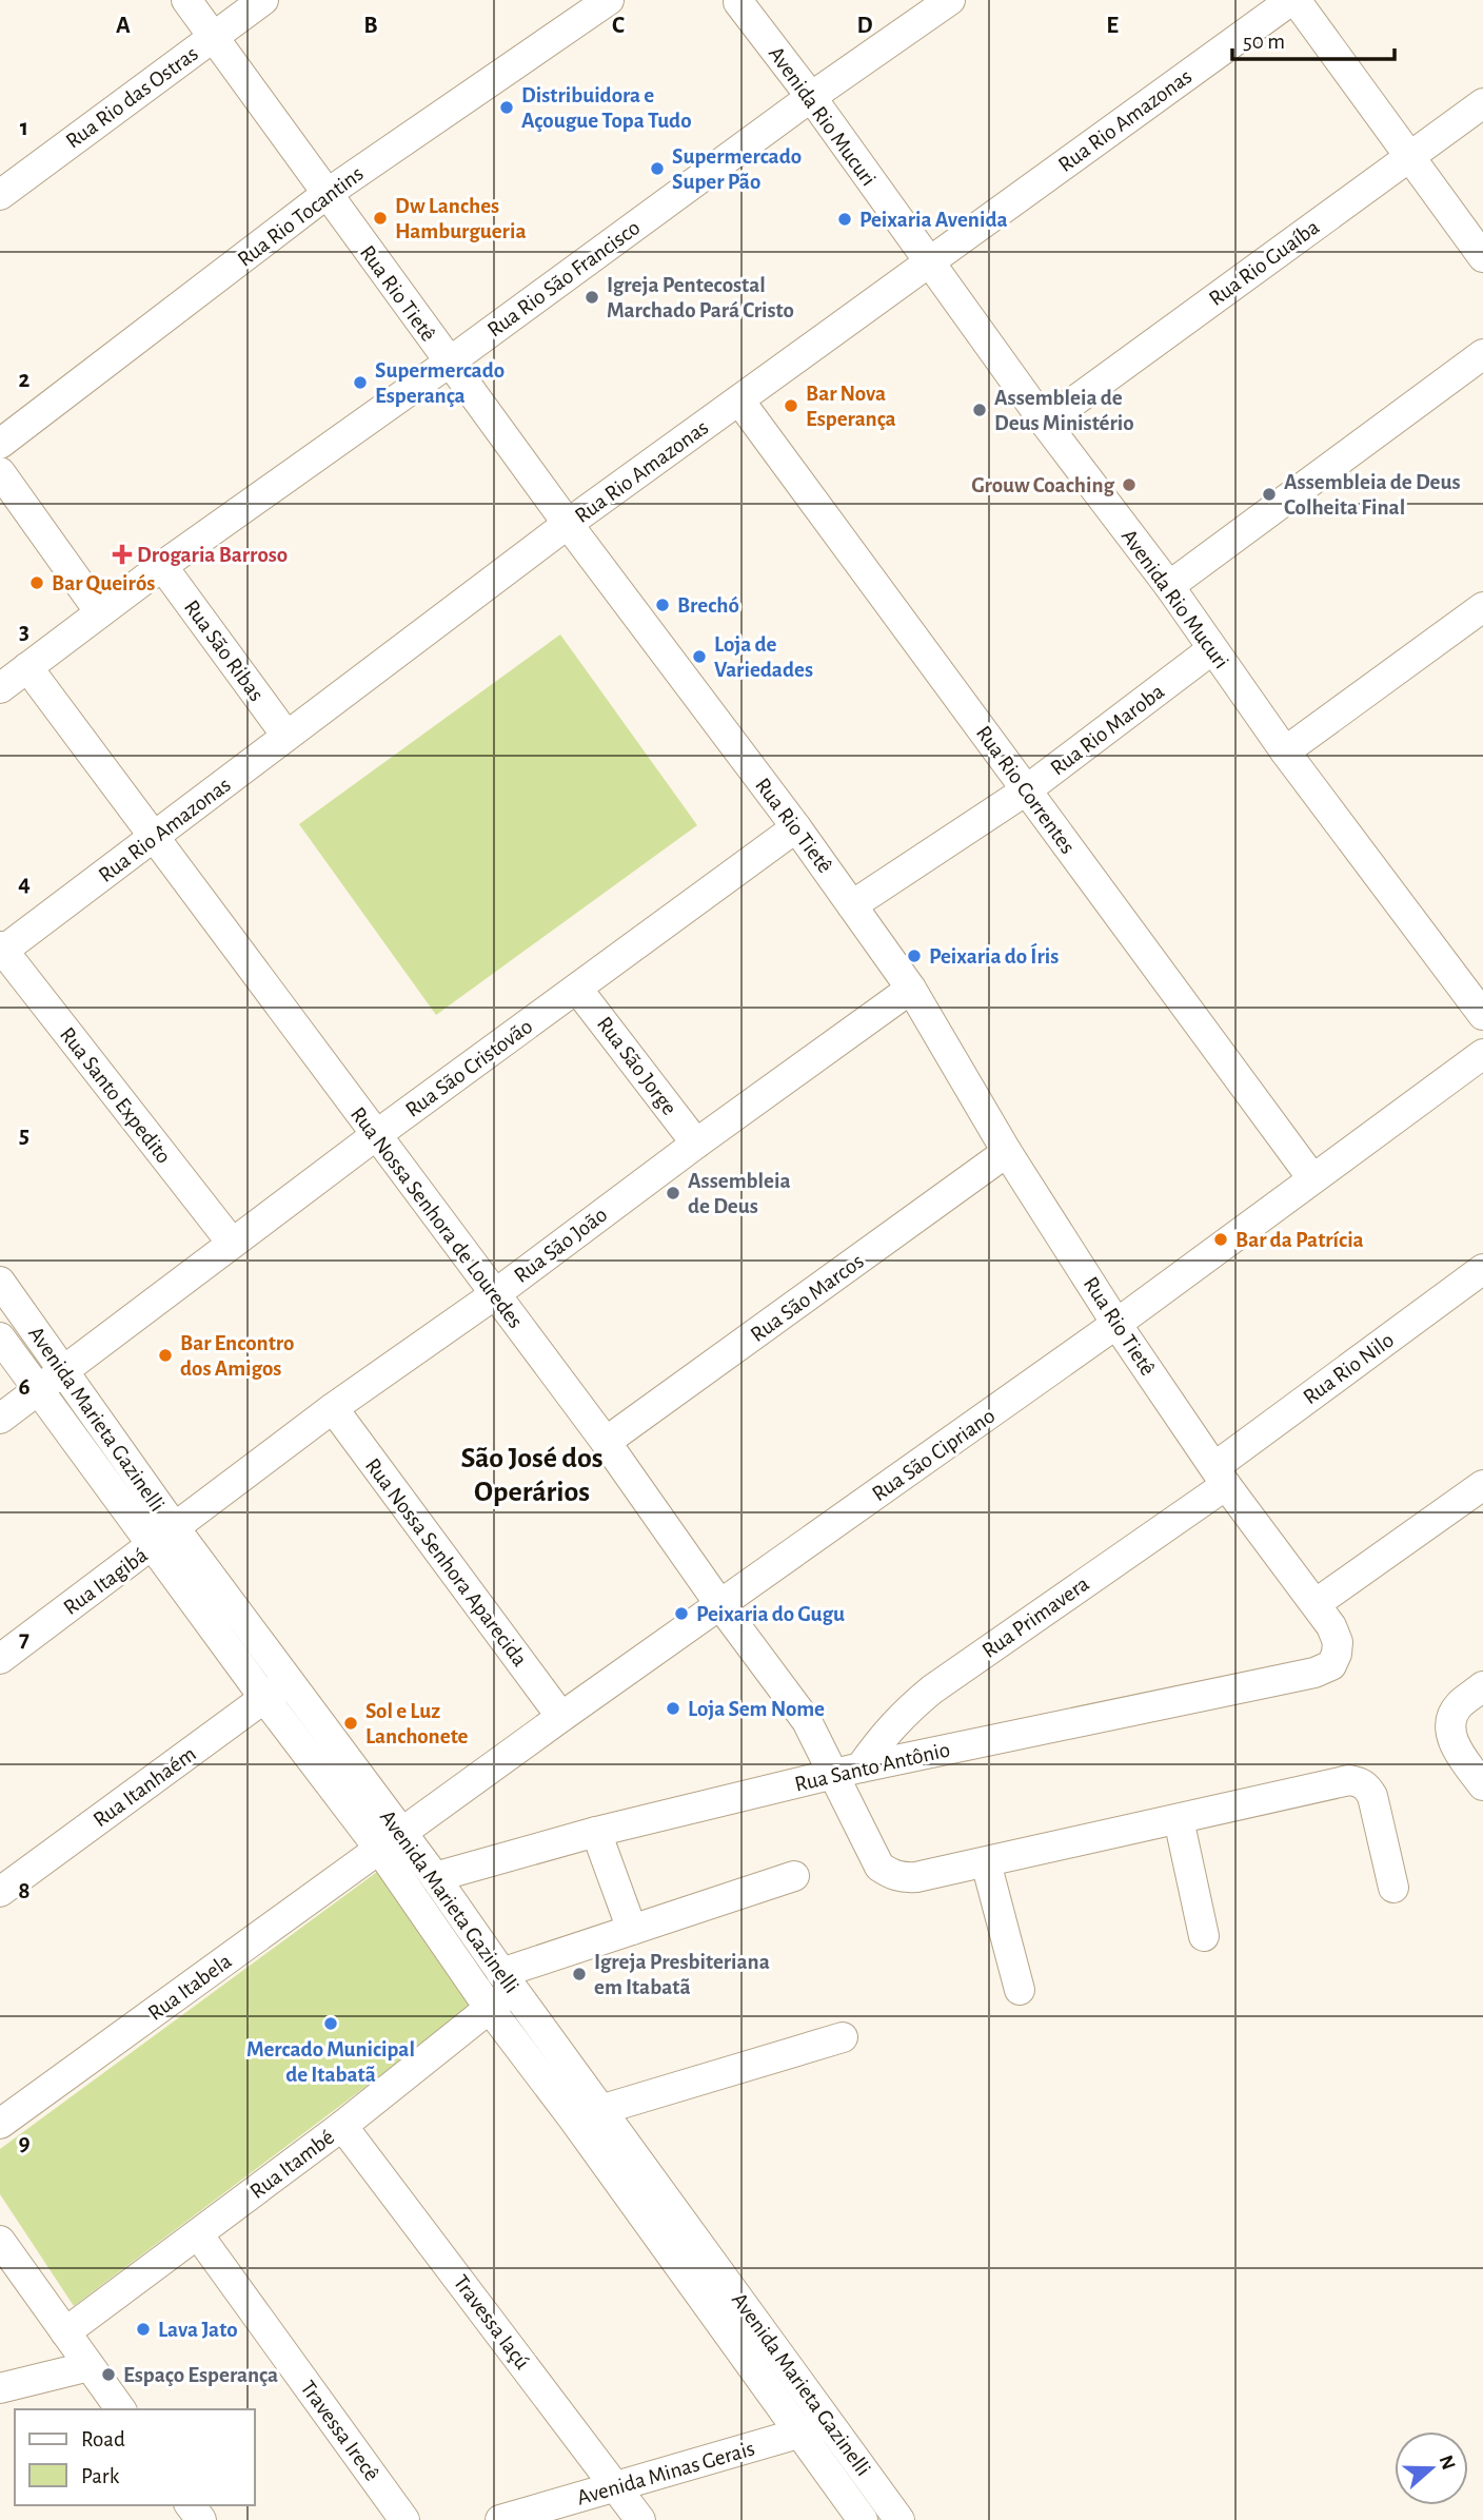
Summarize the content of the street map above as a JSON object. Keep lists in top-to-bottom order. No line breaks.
{"streets":{"street":["Rua Rio das Ostras","Avenida Rio Mucuri","Rua Rio Amazonas","Rua Rio Tocantins","Rua Rio Guaíba","Rua Rio São Francisco","Rua Rio Tietê","Rua São Ribas","Rua Rio Maroba","Rua Rio Correntes","Rua São Jorge","Rua São Cristovão","Rua Santo Expedito","Rua Nossa Senhora de Louredes","Rua São João","Rua São Marcos","Rua Rio Nilo","Avenida Marieta Gazinelli","Rua São Cipriano","Rua Nossa Senhora Aparecida","Rua Itagibá","Rua Primavera","Rua Santo Antônio","Rua Itanhaém","Rua Itabela","Rua Itambé","Travessa Iaçú","Travessa Irecê","Avenida Minas Gerais"]},"crossings":[["Rua Rio das Ostras","Rua Rio Tietê"],["Avenida Rio Mucuri","Rua Rio Amazonas"],["Avenida Rio Mucuri","Rua Rio Guaíba"],["Avenida Rio Mucuri","Rua Rio São Francisco"],["Avenida Rio Mucuri","Rua Rio Maroba"],["Rua Rio Amazonas","Rua Rio Tietê"],["Rua Rio Amazonas","Rua São Ribas"],["Rua Rio Amazonas","Rua Rio Correntes"],["Rua Rio Amazonas","Rua Santo Expedito"],["Rua Rio Amazonas","Rua Nossa Senhora de Louredes"],["Rua Rio Tocantins","Rua Rio Tietê"],["Rua Rio São Francisco","Rua Rio Tietê"],["Rua Rio São Francisco","Rua São Ribas"],["Rua Rio São Francisco","Rua Nossa Senhora de Louredes"],["Rua Rio Tietê","Rua Rio Maroba"],["Rua Rio Tietê","Rua São Cristovão"],["Rua Rio Tietê","Rua São João"],["Rua Rio Tietê","Rua São Marcos"],["Rua Rio Tietê","Rua Rio Nilo"],["Rua Rio Tietê","Rua São Cipriano"],["Rua Rio Tietê","Rua Primavera"],["Rua Rio Tietê","Rua Santo Antônio"],["Rua Rio Maroba","Rua Rio Correntes"],["Rua Rio Correntes","Rua São Cipriano"],["Rua São Jorge","Rua São Cristovão"],["Rua São Jorge","Rua São João"],["Rua São Cristovão","Rua Santo Expedito"],["Rua São Cristovão","Rua Nossa Senhora de Louredes"],["Rua São Cristovão","Avenida Marieta Gazinelli"],["Rua Nossa Senhora de Louredes","Rua São João"],["Rua Nossa Senhora de Louredes","Rua São Marcos"],["Rua Nossa Senhora de Louredes","Rua São Cipriano"],["Rua Nossa Senhora de Louredes","Rua Primavera"],["Rua Nossa Senhora de Louredes","Rua Santo Antônio"],["Rua São João","Avenida Marieta Gazinelli"],["Rua São João","Rua Nossa Senhora Aparecida"],["Rua São João","Rua Itagibá"],["Rua Rio Nilo","Rua Primavera"],["Avenida Marieta Gazinelli","Rua São Cipriano"],["Avenida Marieta Gazinelli","Rua Itagibá"],["Avenida Marieta Gazinelli","Rua Santo Antônio"],["Avenida Marieta Gazinelli","Rua Itanhaém"],["Avenida Marieta Gazinelli","Rua Itabela"],["Avenida Marieta Gazinelli","Rua Itambé"],["Avenida Marieta Gazinelli","Avenida Minas Gerais"],["Rua São Cipriano","Rua Nossa Senhora Aparecida"],["Rua São Cipriano","Rua Itabela"],["Rua Primavera","Rua Santo Antônio"],["Rua Itambé","Travessa Iaçú"],["Rua Itambé","Travessa Irecê"],["Travessa Iaçú","Avenida Minas Gerais"]],"districts":["São José dos Operários"],"places":{"other":["Distribuidora e Açougue Topa Tudo","Supermercado Super Pão","Dw Lanches Hamburgueria","Peixaria Avenida","Igreja Pentecostal Marchado Pará Cristo","Supermercado Esperança","Bar Nova Esperança","Assembleia de Deus Ministério","Grouw Coaching","Assembleia de Deus Colheita Final","Bar Queirós","Brechó","Loja de Variedades","Peixaria do Íris","Assembleia de Deus","Bar da Patrícia","Bar Encontro dos Amigos","Peixaria do Gugu","Loja Sem Nome","Sol e Luz Lanchonete","Igreja Presbiteriana em Itabatã","Mercado Municipal de Itabatã","Lava Jato","Espaço Esperança"],"health":["Drogaria Barroso"]},"legend":["Road","Park"],"scale_bar":"50 m","north":"right","grid":{"columns":["A","B","C","D","E"],"rows":["1","2","3","4","5","6","7","8","9"]}}
